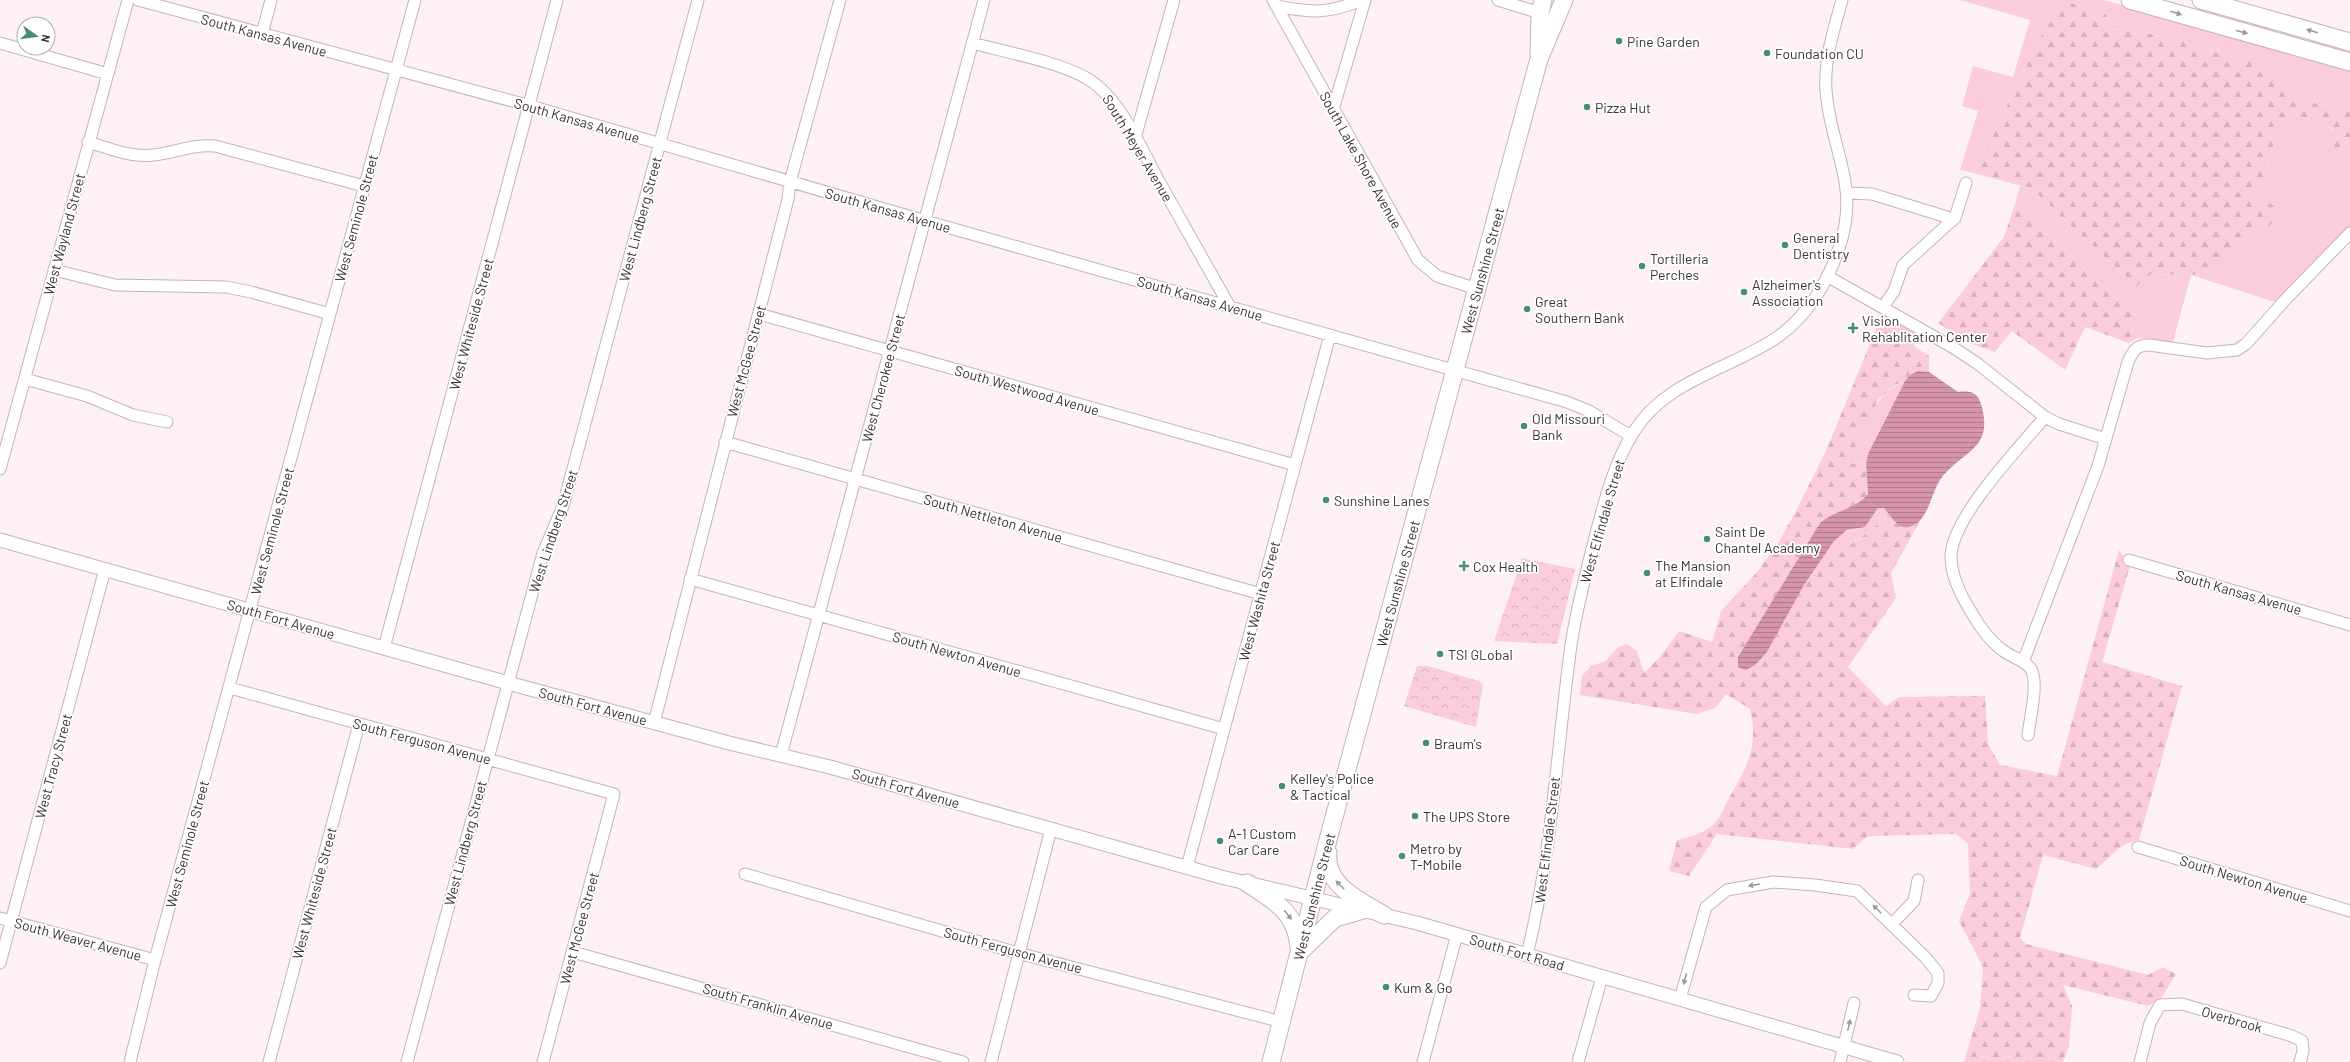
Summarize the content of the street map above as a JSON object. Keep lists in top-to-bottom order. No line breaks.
{"streets":{"main road":["West Sunshine Street"],"street":["South Kansas Avenue","South Meyer Avenue","South Lake Shore Avenue","West Seminole Street","West Lindberg Street","West Wayland Street","West Whiteside Street","West McGee Street","West Cherokee Street","South Westwood Avenue","South Nettleton Avenue","West Elfindale Street","West Washita Street","South Fort Avenue","South Newton Avenue","South Ferguson Avenue","West Tracy Street","South Weaver Avenue","South Fort Road","South Franklin Avenue","Overbrook"]},"crossings":[["South Kansas Avenue","South Meyer Avenue"],["South Kansas Avenue","West Seminole Street"],["South Kansas Avenue","West Lindberg Street"],["South Kansas Avenue","West Sunshine Street"],["South Kansas Avenue","West Whiteside Street"],["South Kansas Avenue","West McGee Street"],["South Kansas Avenue","West Cherokee Street"],["South Kansas Avenue","West Elfindale Street"],["South Kansas Avenue","West Washita Street"],["South Meyer Avenue","West Cherokee Street"],["South Lake Shore Avenue","West Sunshine Street"],["West Seminole Street","South Fort Avenue"],["West Seminole Street","South Ferguson Avenue"],["West Seminole Street","South Weaver Avenue"],["West Lindberg Street","South Fort Avenue"],["West Lindberg Street","South Ferguson Avenue"],["West Sunshine Street","South Ferguson Avenue"],["West Sunshine Street","South Fort Road"],["West Whiteside Street","South Fort Avenue"],["West Whiteside Street","South Ferguson Avenue"],["West McGee Street","South Westwood Avenue"],["West McGee Street","South Nettleton Avenue"],["West McGee Street","South Fort Avenue"],["West McGee Street","South Newton Avenue"],["West McGee Street","South Ferguson Avenue"],["West McGee Street","South Franklin Avenue"],["West Cherokee Street","South Westwood Avenue"],["West Cherokee Street","South Nettleton Avenue"],["West Cherokee Street","South Fort Avenue"],["West Cherokee Street","South Newton Avenue"],["South Westwood Avenue","West Washita Street"],["South Nettleton Avenue","West Washita Street"],["West Elfindale Street","South Fort Road"],["West Washita Street","South Fort Avenue"],["West Washita Street","South Newton Avenue"],["West Washita Street","South Fort Road"],["South Fort Avenue","West Tracy Street"],["South Fort Avenue","South Fort Road"],["West Tracy Street","South Weaver Avenue"]],"places":{"other":["Pine Garden","Foundation CU","Pizza Hut","General Dentistry","Tortilleria Perches","Alzheimer's Association","Great Southern Bank","Old Missouri Bank","Sunshine Lanes","Saint De Chantel Academy","The Mansion at Elfindale","TSI GLobal","Braum's","Kelley's Police & Tactical","The UPS Store","A-1 Custom Car Care","Metro by T-Mobile","Kum & Go"],"health":["Vision Rehablitation Center","Cox Health"]},"north":"right"}
